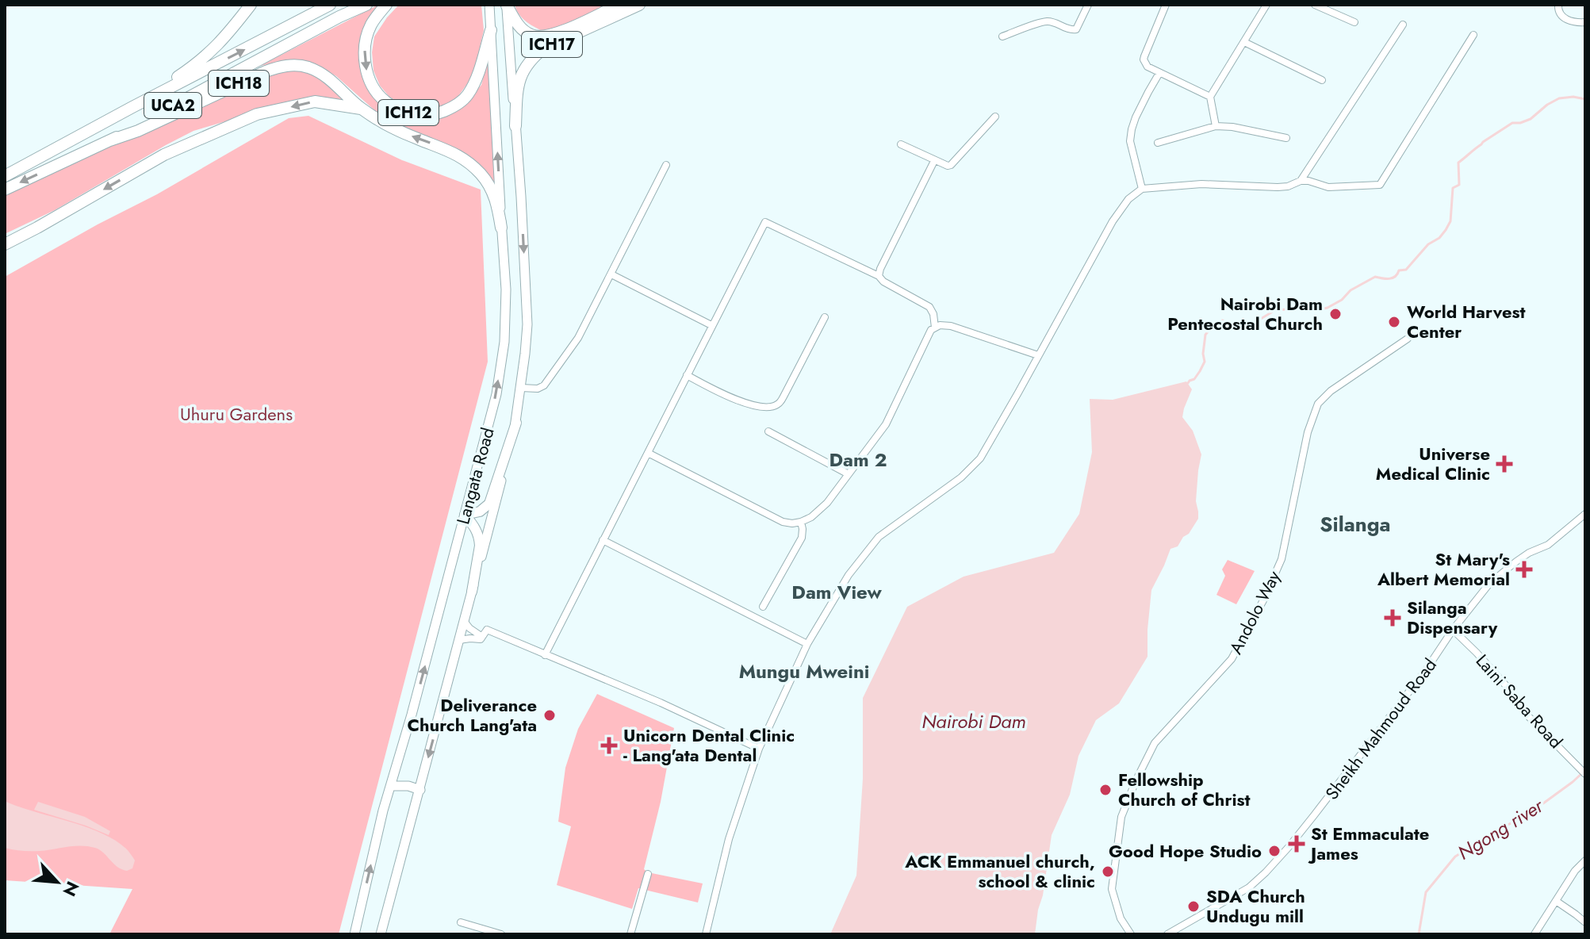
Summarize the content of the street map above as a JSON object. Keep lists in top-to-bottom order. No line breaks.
{"streets":{"highway":["ICH17","ICH18","UCA2","ICH12"],"main road":["Langata Road"],"street":["Andolo Way","Laini Saba Road","Sheikh Mahmoud Road"]},"crossings":[["ICH17","Langata Road"],["ICH18","UCA2"],["ICH18","Langata Road"],["ICH12","Langata Road"],["Laini Saba Road","Sheikh Mahmoud Road"]],"districts":["Dam 2","Silanga","Dam View","Mungu Mweini"],"water":["Nairobi Dam","Ngong river"],"parks":["Uhuru Gardens"],"places":{"other":["Nairobi Dam Pentecostal Church","World Harvest Center","Deliverance Church Lang'ata","Fellowship Church of Christ","Good Hope Studio","ACK Emmanuel church, school & clinic","SDA Church Undugu mill"],"health":["Universe Medical Clinic","St Mary's Albert Memorial","Silanga Dispensary","Unicorn Dental Clinic - Lang'ata Dental","St Emmaculate James"]},"north":"bottom right"}
